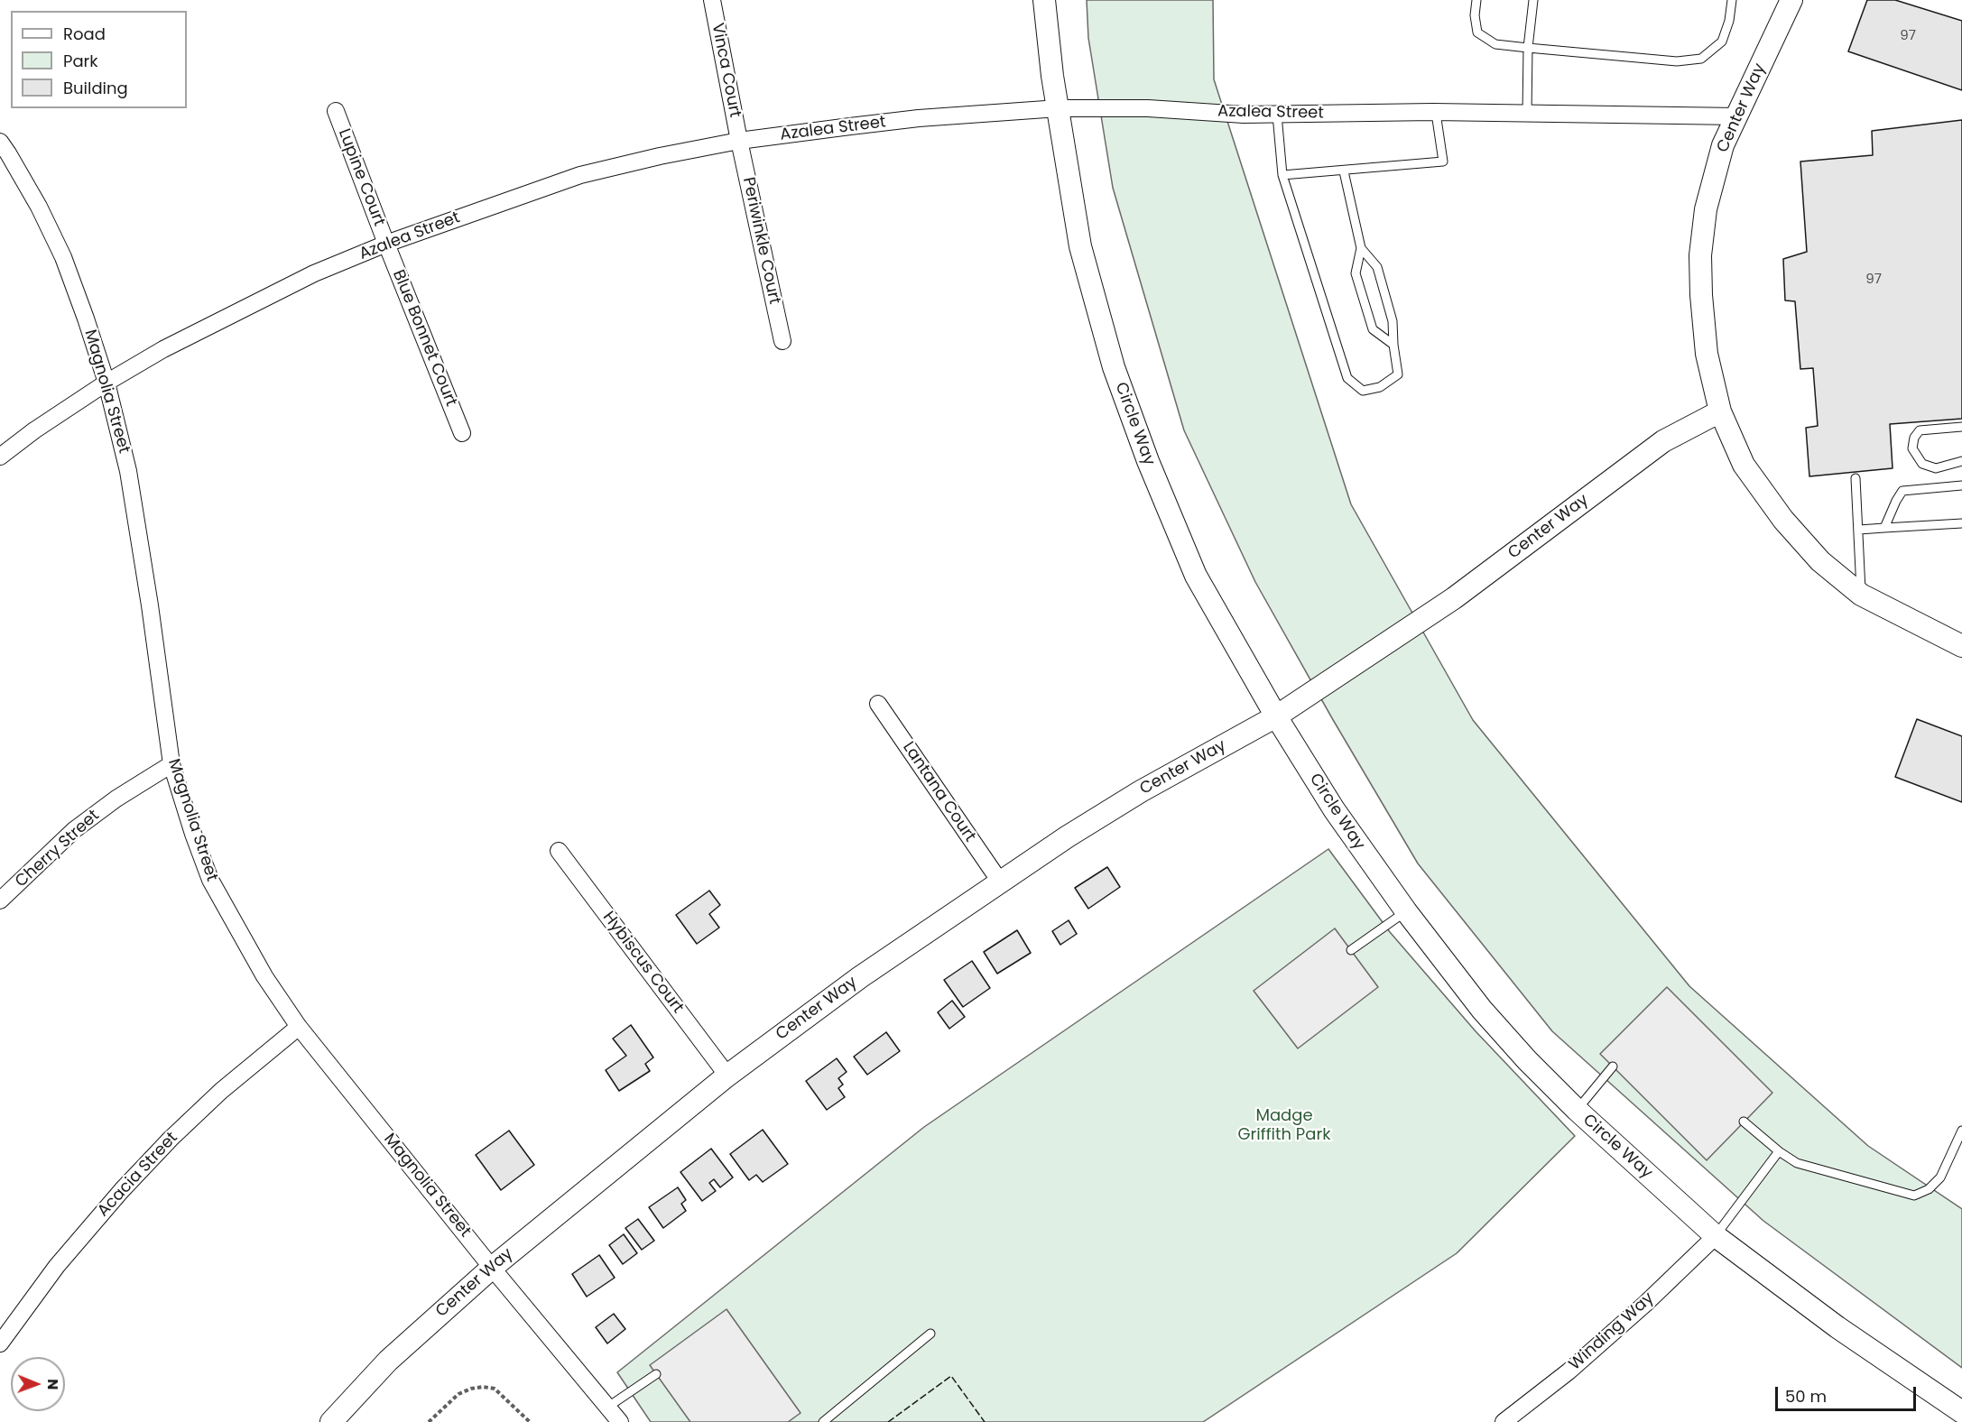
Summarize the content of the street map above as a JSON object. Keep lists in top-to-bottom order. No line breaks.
{"streets":{"street":["Vinca Court","Center Way","Azalea Street","Lupine Court","Periwinkle Court","Blue Bonnet Court","Magnolia Street","Circle Way","Lantana Court","Cherry Street","Hybiscus Court","Acacia Street","Winding Way"]},"crossings":[["Vinca Court","Azalea Street"],["Vinca Court","Periwinkle Court"],["Center Way","Azalea Street"],["Center Way","Magnolia Street"],["Center Way","Circle Way"],["Center Way","Lantana Court"],["Center Way","Hybiscus Court"],["Azalea Street","Lupine Court"],["Azalea Street","Periwinkle Court"],["Azalea Street","Blue Bonnet Court"],["Azalea Street","Magnolia Street"],["Azalea Street","Circle Way"],["Lupine Court","Blue Bonnet Court"],["Magnolia Street","Cherry Street"],["Magnolia Street","Acacia Street"],["Circle Way","Winding Way"]],"parks":["Madge Griffith Park"],"house_numbers":["97","97"],"legend":["Road","Park","Building"],"scale_bar":"50 m","north":"right"}
